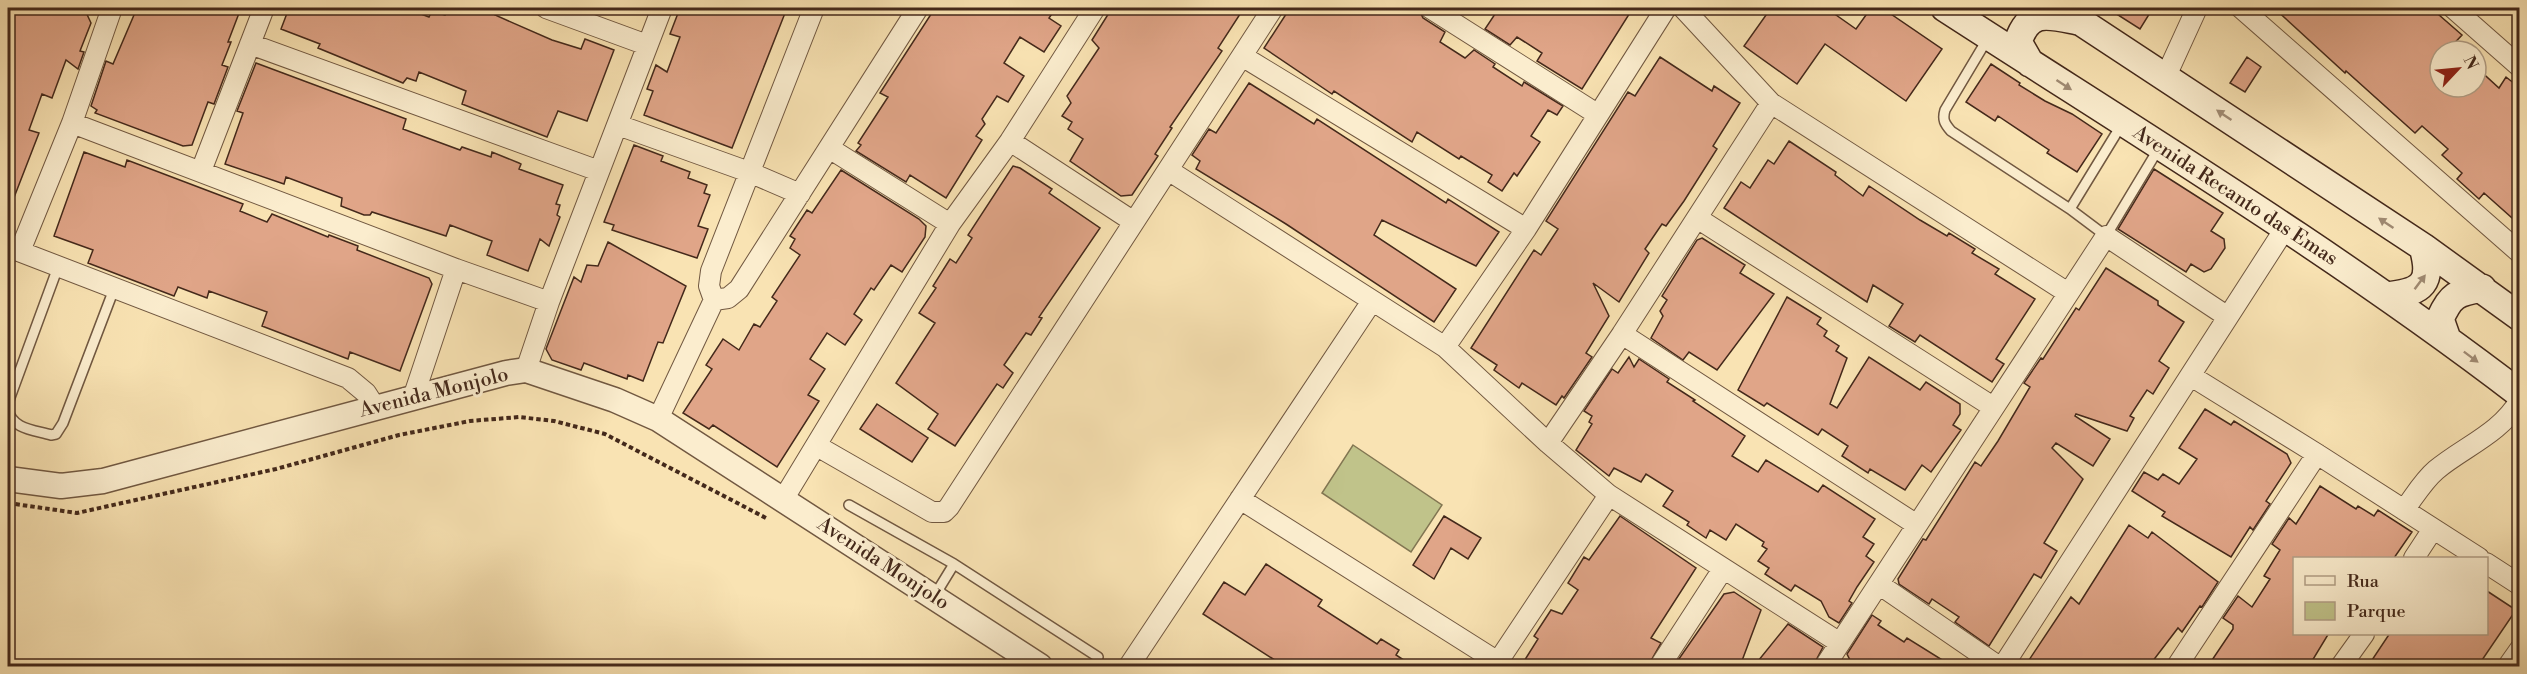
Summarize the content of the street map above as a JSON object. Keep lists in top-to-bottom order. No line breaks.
{"streets":{"main road":["Avenida Recanto das Emas"],"street":["Avenida Monjolo"]},"legend":["Rua","Parque"],"north":"top right"}
